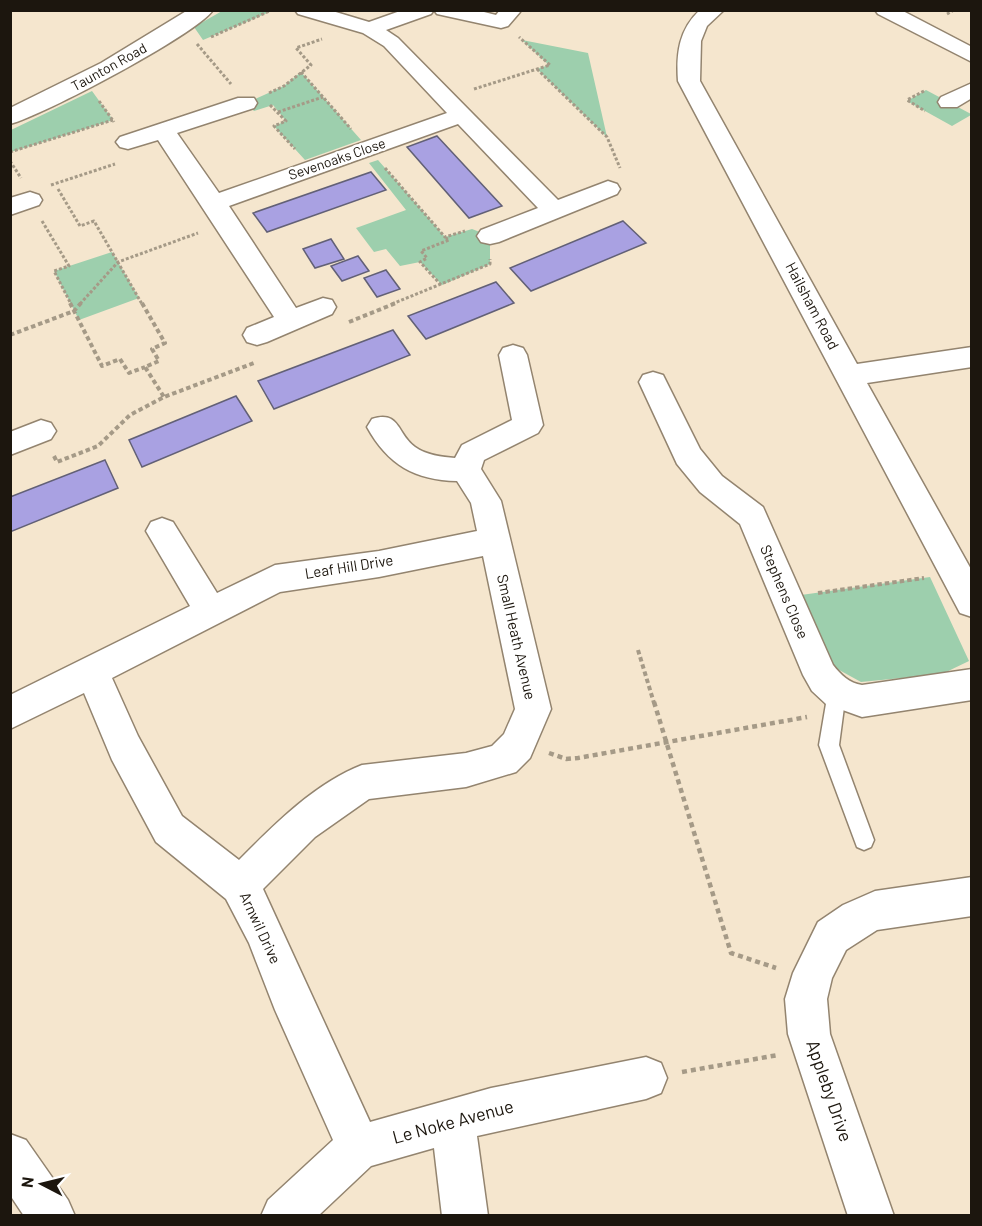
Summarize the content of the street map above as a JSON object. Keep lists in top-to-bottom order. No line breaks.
{"streets":{"street":["Taunton Road","Sevenoaks Close","Hailsham Road","Leaf Hill Drive","Stephens Close","Small Heath Avenue","Arnwil Drive","Appleby Drive","Le Noke Avenue"]},"crossings":[["Leaf Hill Drive","Small Heath Avenue"],["Leaf Hill Drive","Arnwil Drive"],["Small Heath Avenue","Arnwil Drive"],["Arnwil Drive","Le Noke Avenue"]],"north":"left"}
